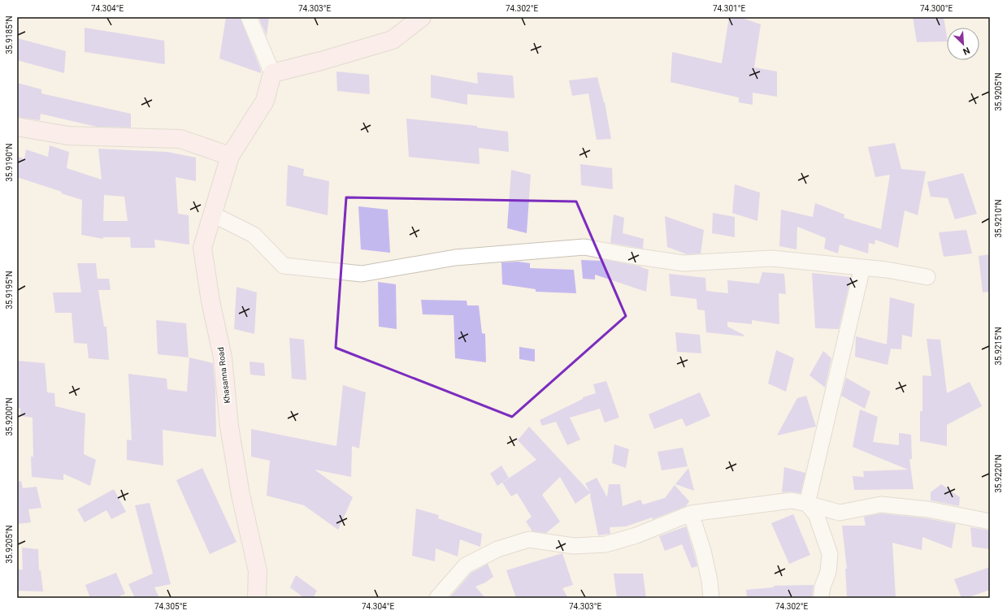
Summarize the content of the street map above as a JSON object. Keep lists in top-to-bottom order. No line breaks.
{"streets":{"street":["Khasanna Road"]},"north":"bottom right","coordinates":["74.304°E","74.303°E","74.302°E","74.301°E","74.300°E","35.9185°N","35.9205°N","35.9190°N","35.9210°N","35.9195°N","35.9215°N","35.9200°N","35.9220°N","74.305°E"]}
